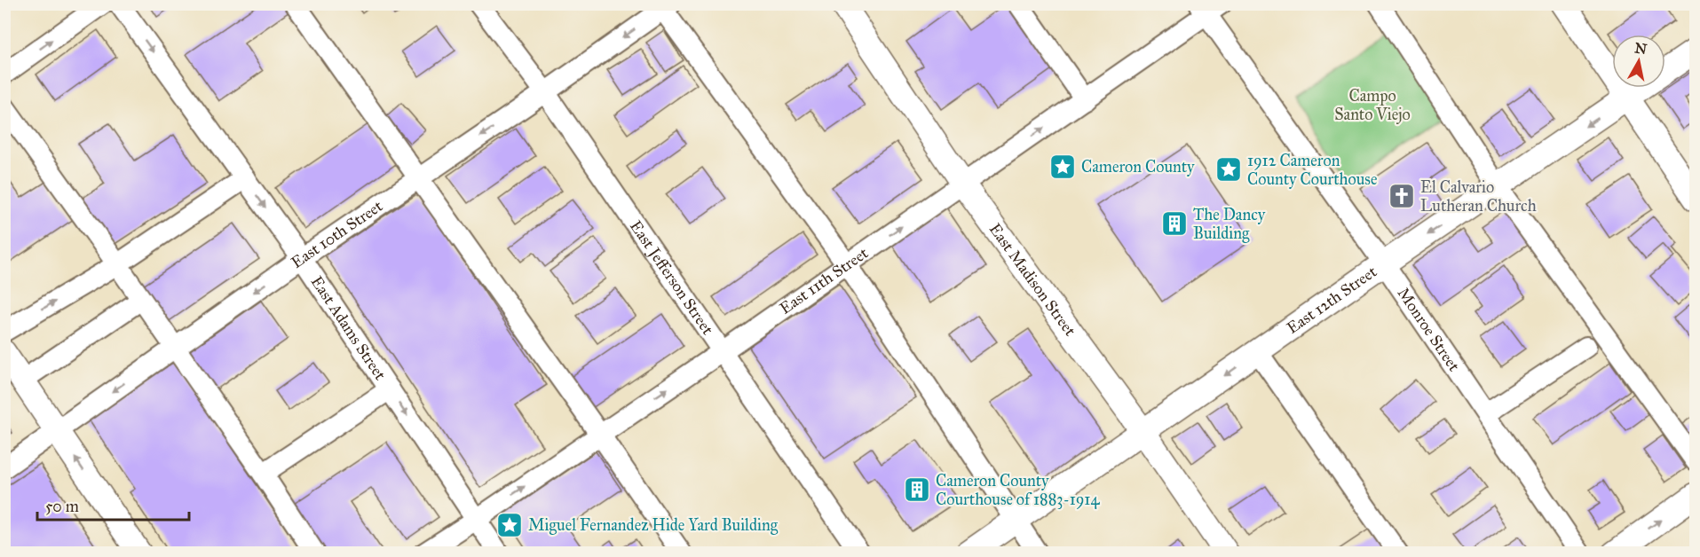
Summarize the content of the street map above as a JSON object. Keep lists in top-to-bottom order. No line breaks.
{"streets":{"main road":["East Madison Street","East 12th Street"],"street":["East 10th Street","East Jefferson Street","East 11th Street","East Adams Street","Monroe Street"]},"crossings":[["East 10th Street","East Jefferson Street"],["East 10th Street","East Adams Street"],["East Jefferson Street","East 11th Street"],["East Madison Street","East 11th Street"],["East Madison Street","East 12th Street"],["East 11th Street","East Adams Street"],["East 11th Street","Monroe Street"],["East 12th Street","Monroe Street"]],"one_way":["East 11th Street","East 12th Street"],"parks":["Campo Santo Viejo"],"places":{"place":["Cameron County","1912 Cameron County Courthouse","Miguel Fernandez Hide Yard Building"],"church":["El Calvario Lutheran Church"],"building":["The Dancy Building","Cameron County Courthouse of 1883-1914"]},"scale_bar":"50 m","north":"top"}
